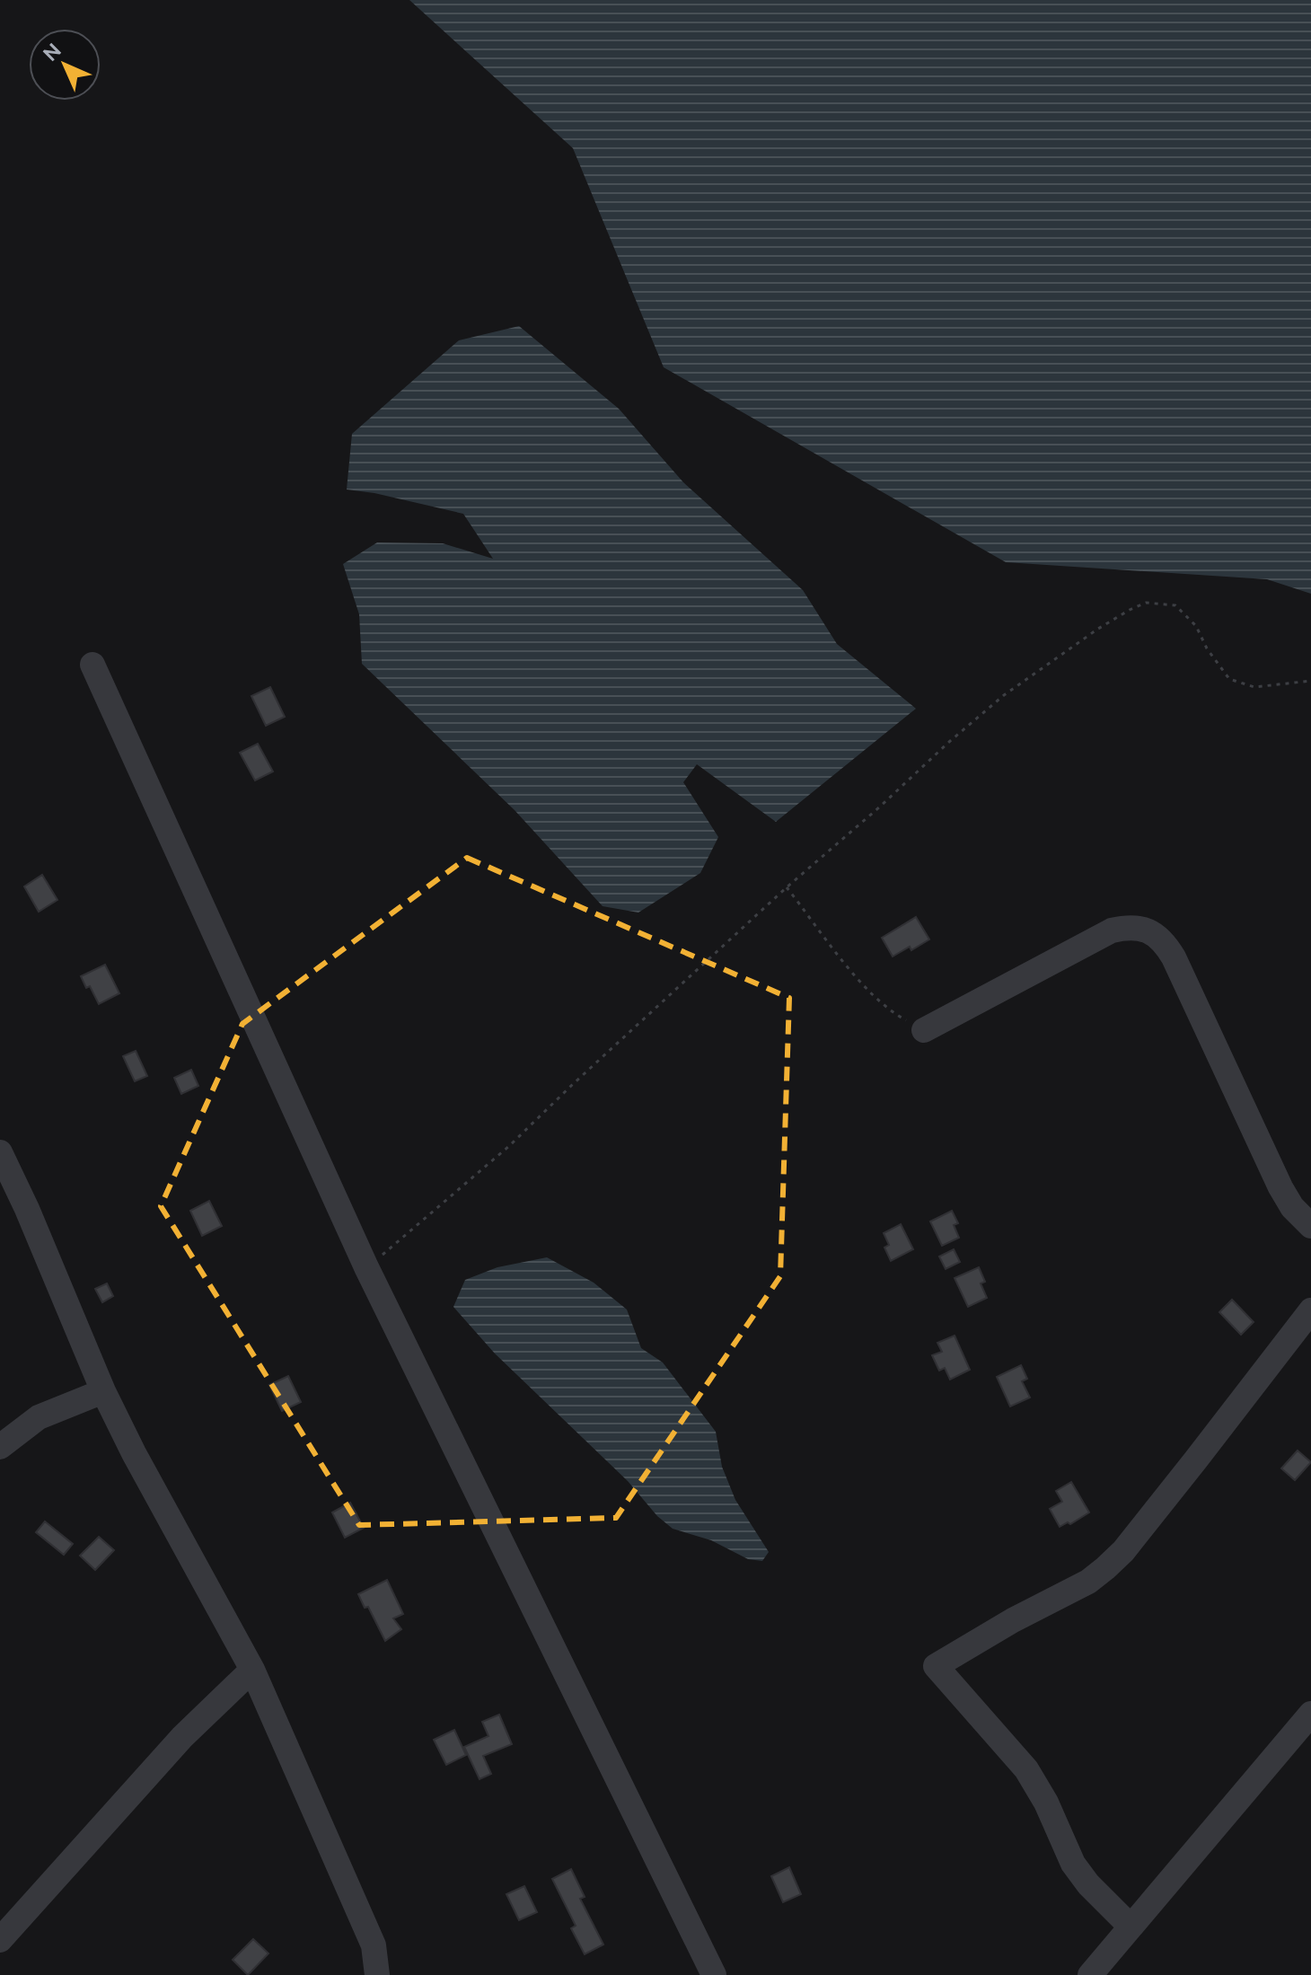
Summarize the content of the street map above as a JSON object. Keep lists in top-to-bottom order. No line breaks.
{"north":"top left"}
